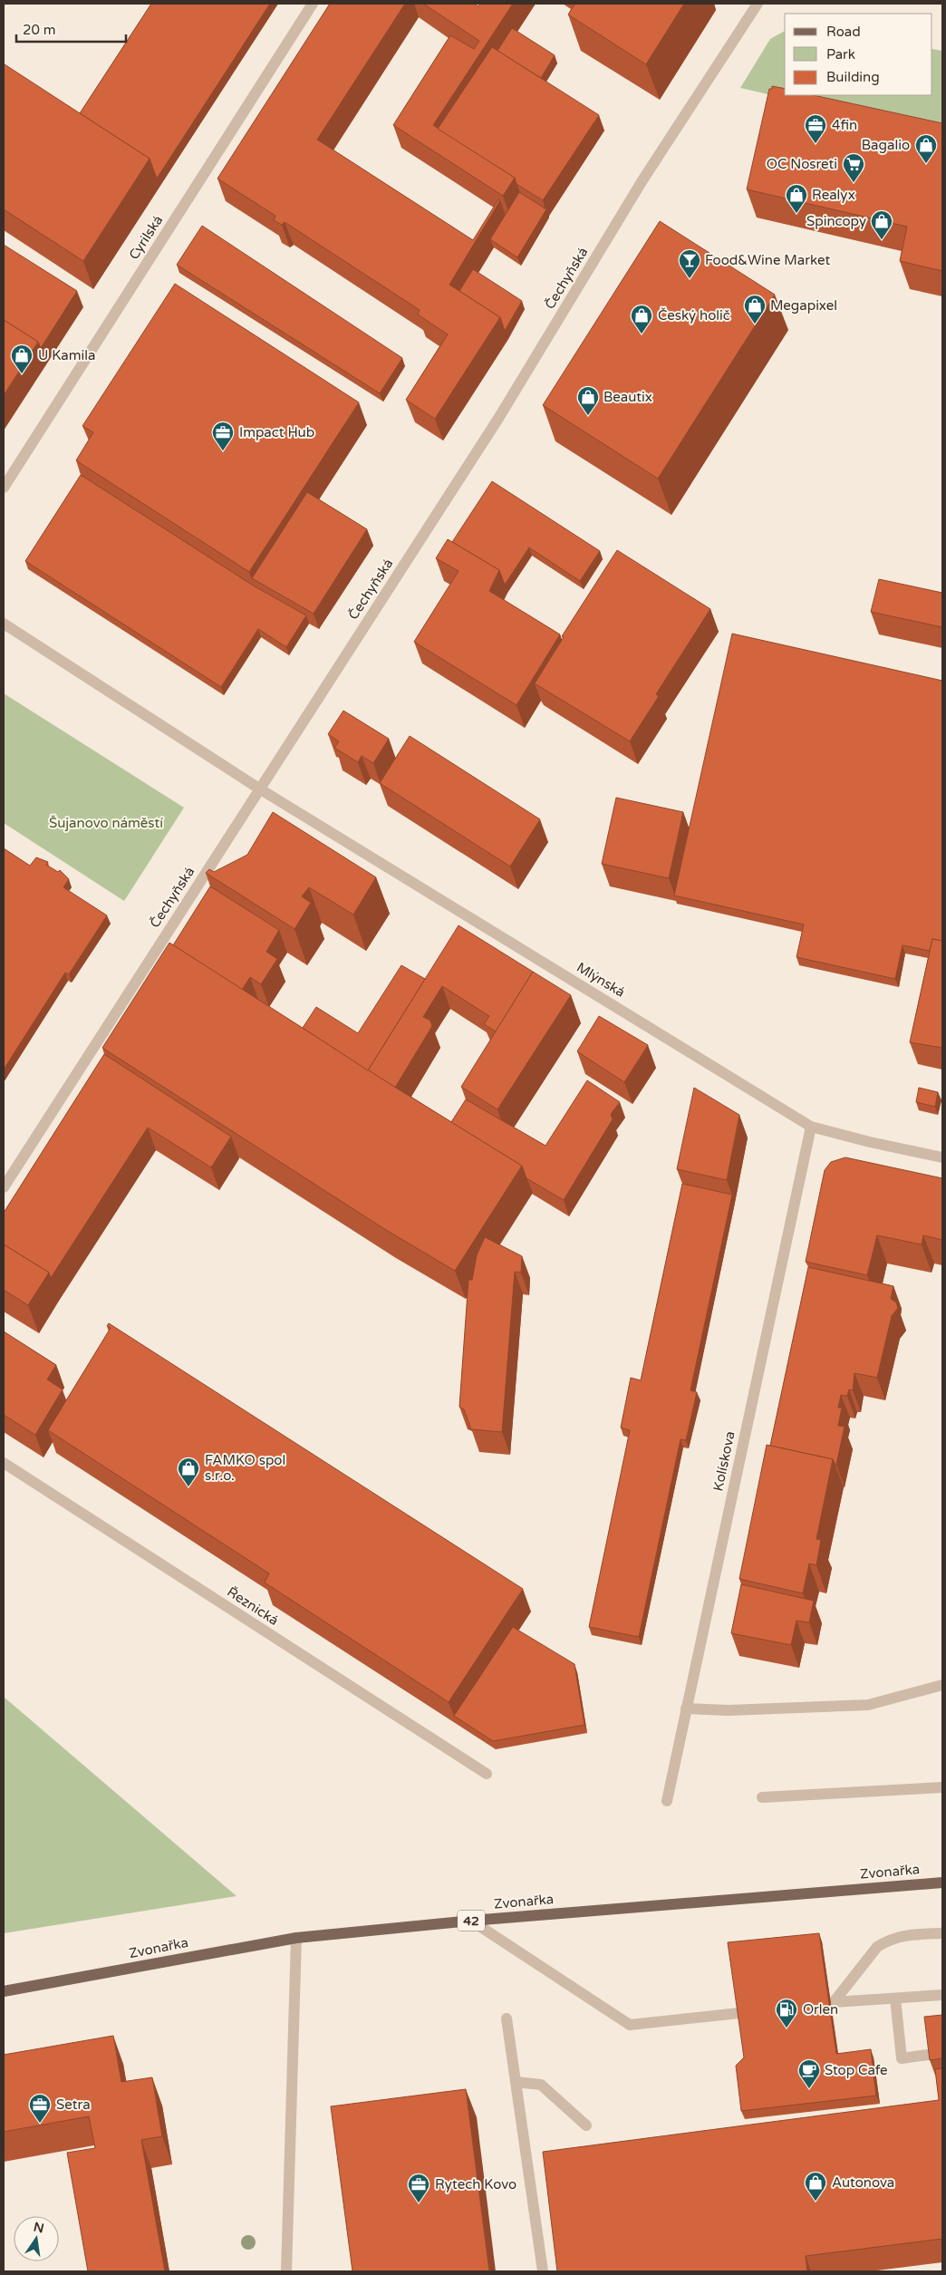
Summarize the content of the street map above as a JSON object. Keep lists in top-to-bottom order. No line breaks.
{"streets":{"main road":["Zvonařka","42"],"street":["Cyrilská","Čechyňská","Mlýnská","Kolískova","Řeznická"]},"crossings":[["Čechyňská","Mlýnská"],["Mlýnská","Kolískova"]],"parks":["Šujanovo náměstí"],"places":{"office":["4fin","Impact Hub","Setra","Rytech Kovo"],"shop":["Bagalio","Realyx","Spincopy","Megapixel","Český holič","U Kamila","Beautix","FAMKO spol s.r.o.","Autonova"],"supermarket":["OC Nosreti"],"bar":["Food&Wine Market"],"fuel station":["Orlen"],"cafe":["Stop Cafe"]},"legend":["Road","Park","Building"],"scale_bar":"20 m","north":"top"}
